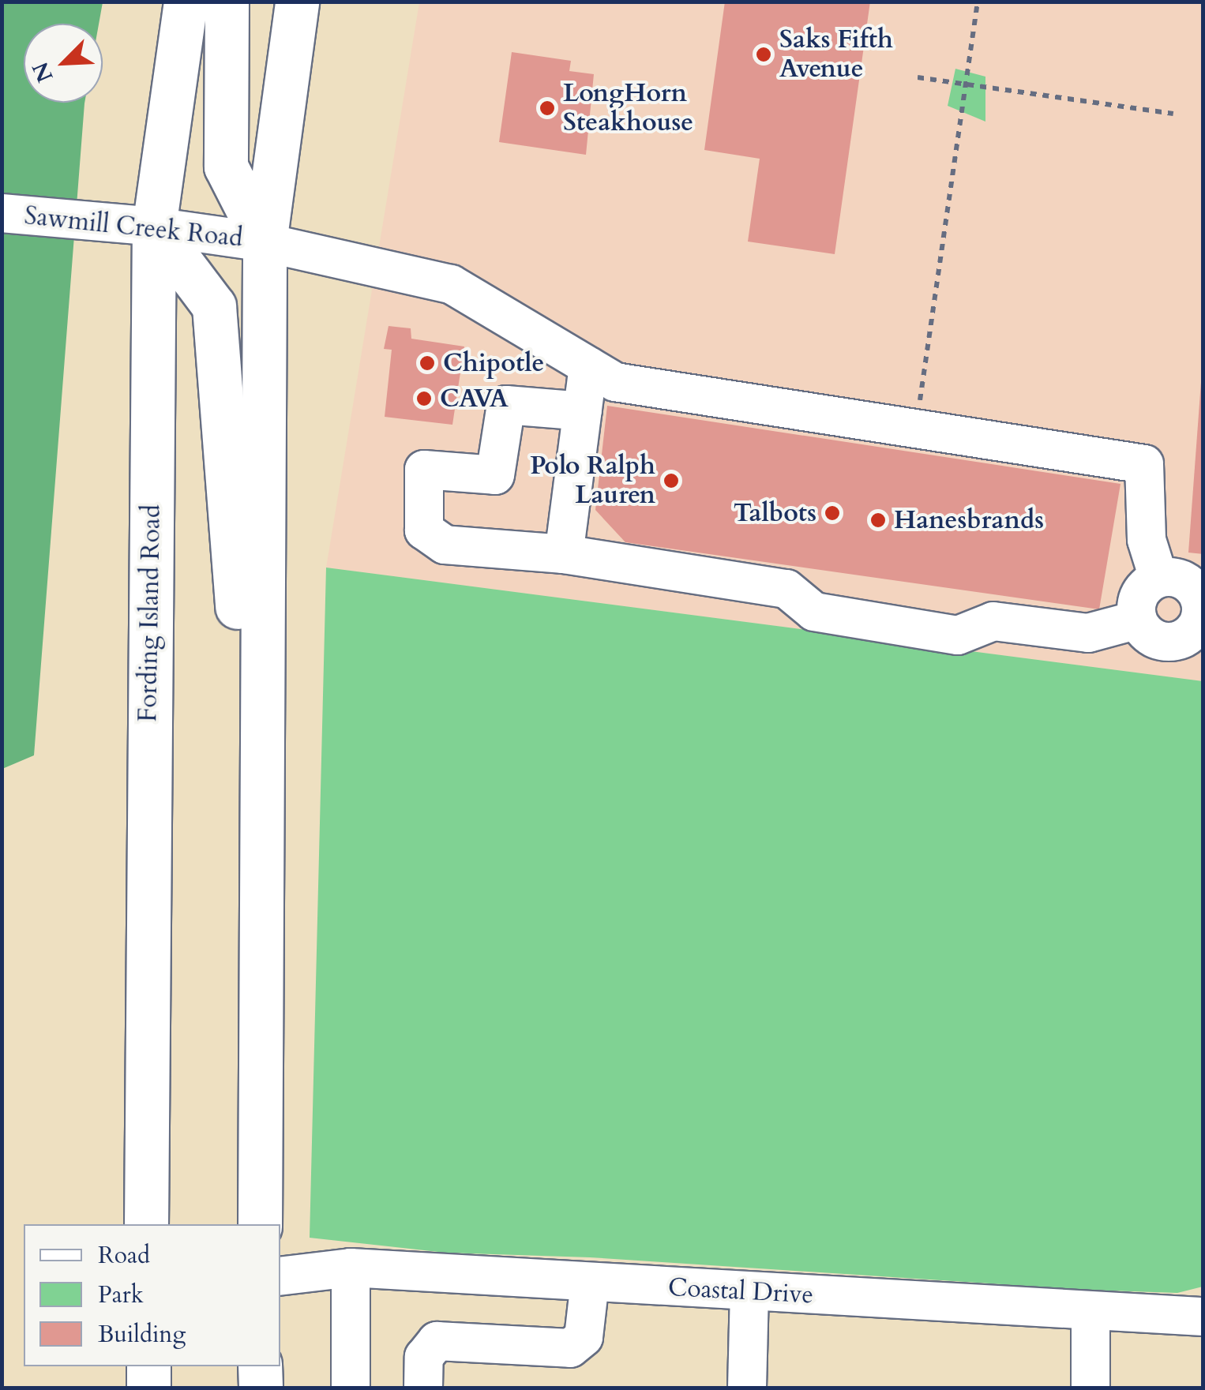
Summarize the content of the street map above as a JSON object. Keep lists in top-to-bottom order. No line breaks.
{"streets":{"highway":["Fording Island Road"],"street":["Sawmill Creek Road","Coastal Drive"]},"crossings":[["Sawmill Creek Road","Fording Island Road"]],"places":["Saks Fifth Avenue","LongHorn Steakhouse","Chipotle","CAVA","Polo Ralph Lauren","Talbots","Hanesbrands"],"legend":["Road","Park","Building"],"north":"bottom left"}
